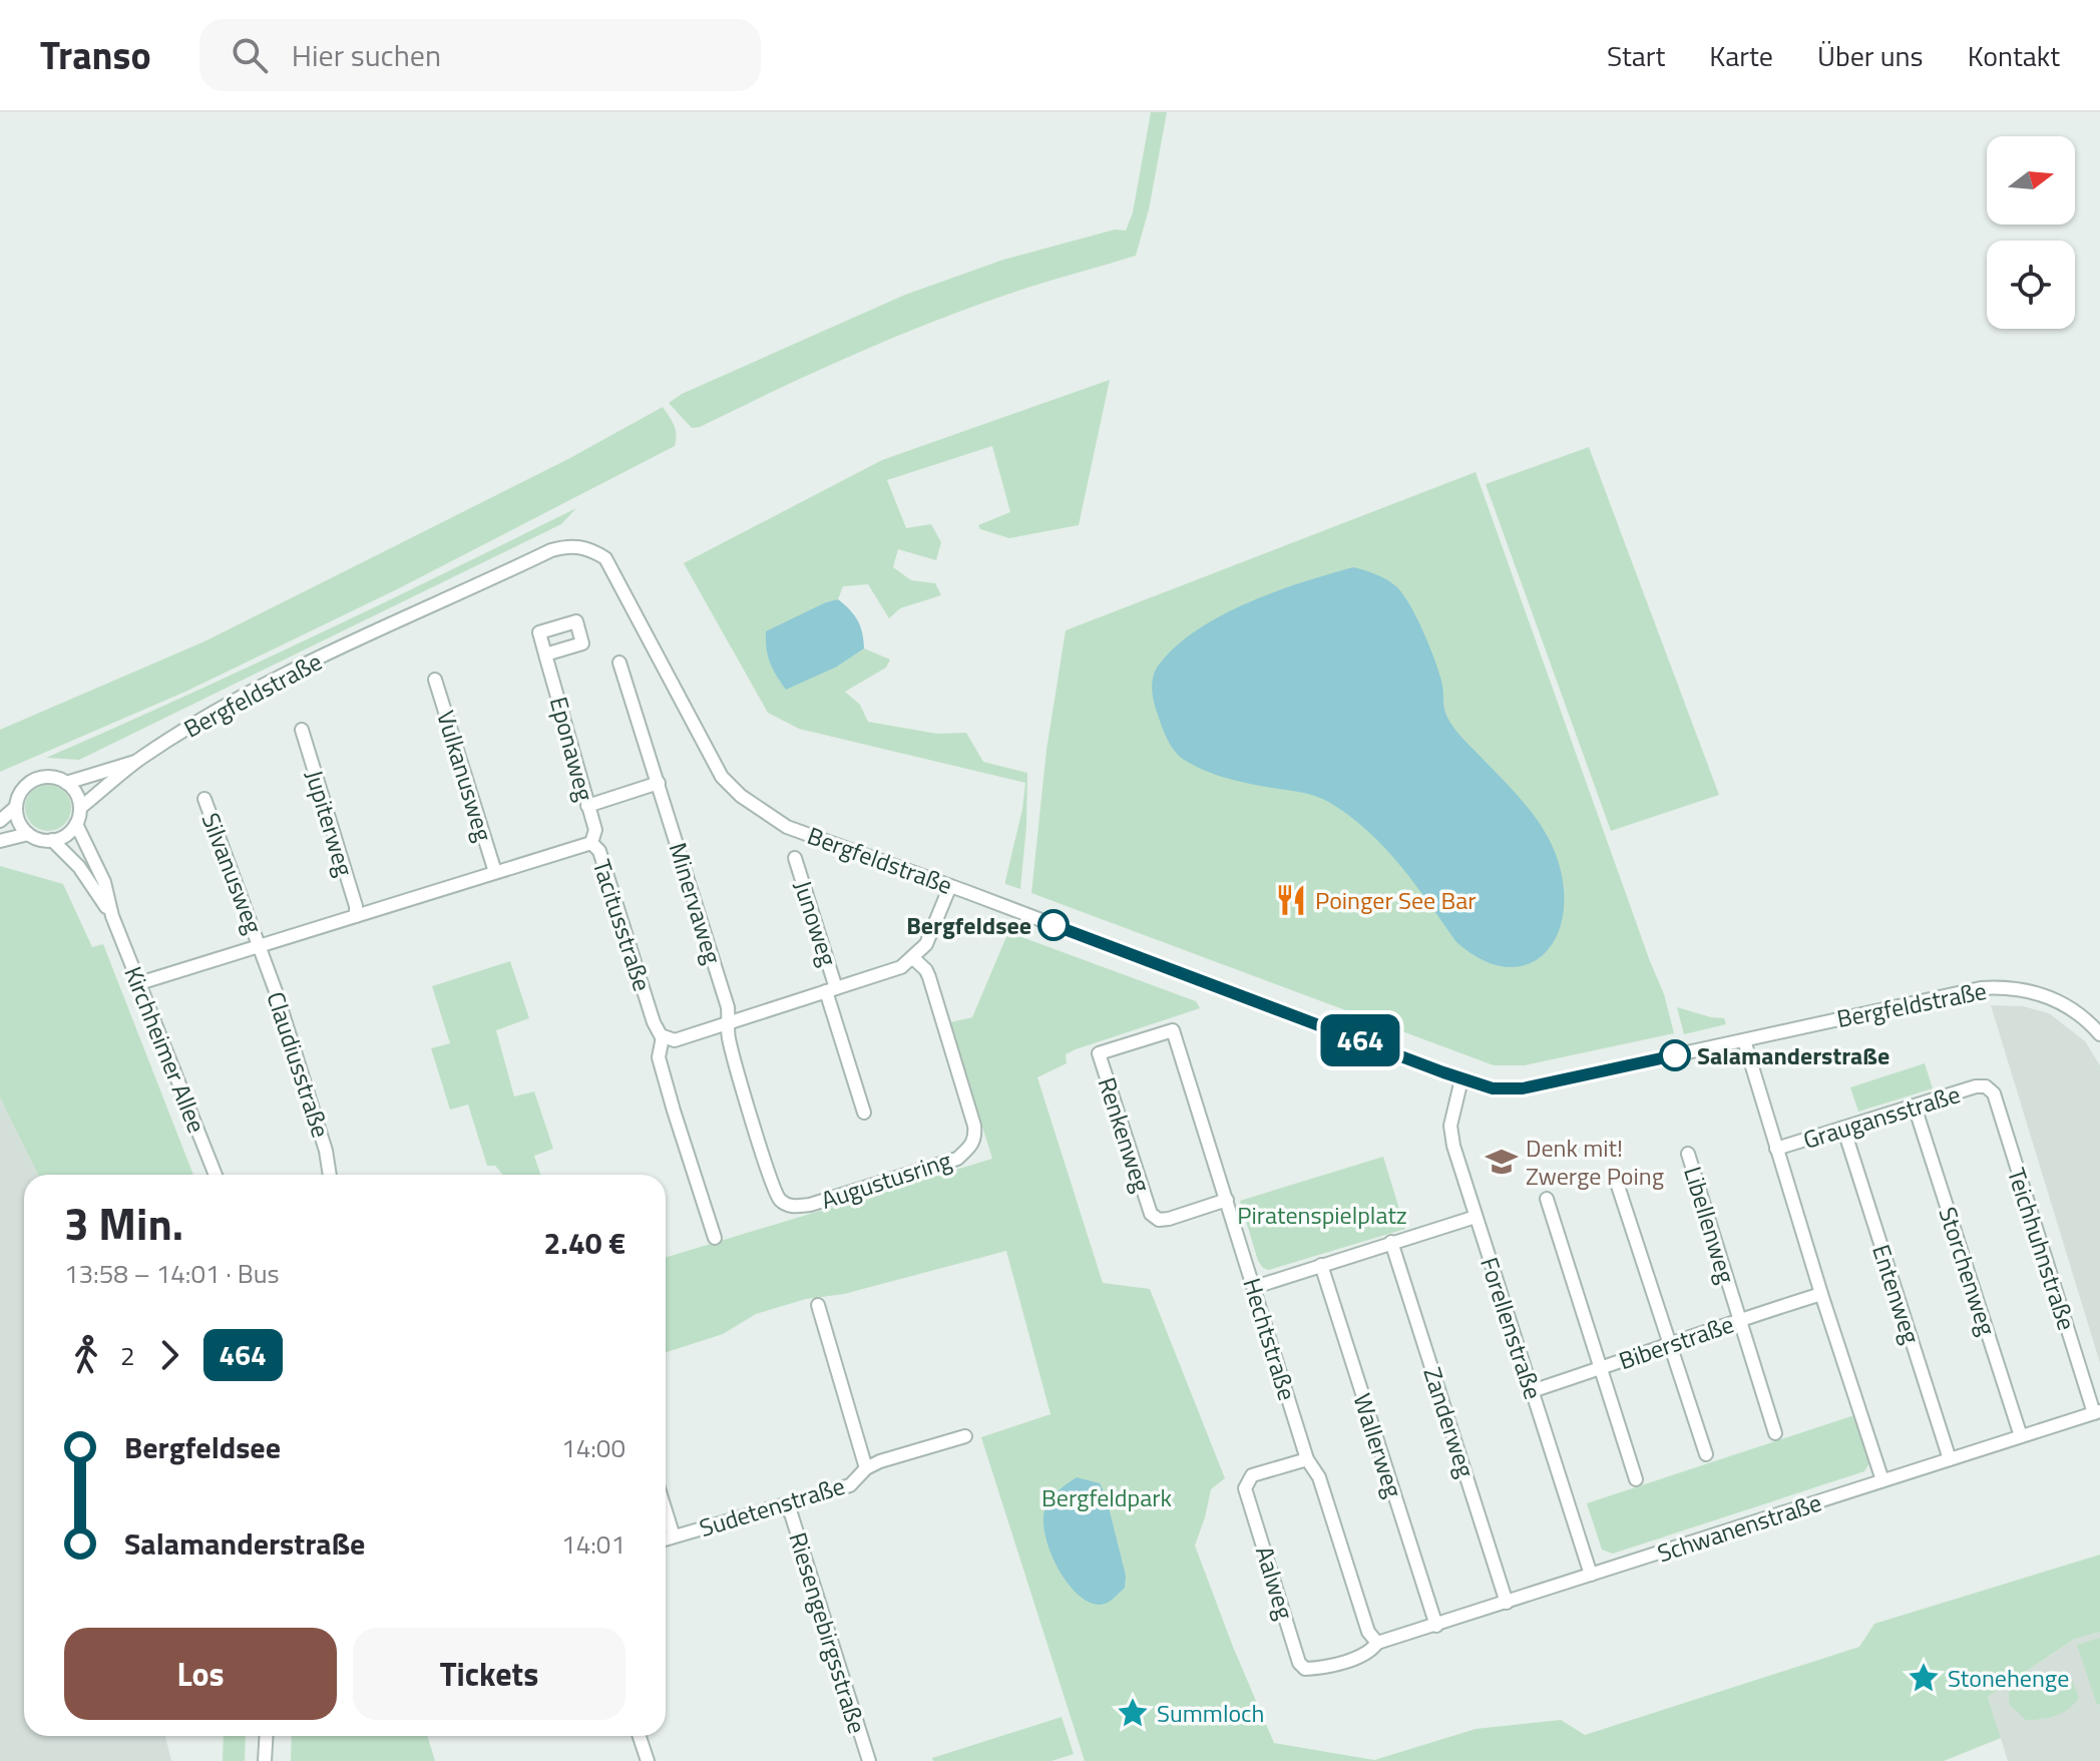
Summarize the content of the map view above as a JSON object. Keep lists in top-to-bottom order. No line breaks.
{"streets":{"street":["Bergfeldstraße","Eponaweg","Vulkanusweg","Jupiterweg","Silvanusweg","Minervaweg","Junoweg","Tacitusstraße","Kirchheimer Allee","Claudiusstraße","Graugansstraße","Renkenweg","Augustusring","Libellenweg","Teichhuhnstraße","Storchenweg","Entenweg","Forellenstraße","Hechtstraße","Biberstraße","Zanderweg","Wallerweg","Sudetenstraße","Schwanenstraße","Aalweg","Riesengebirgsstraße"]},"crossings":[["Bergfeldstraße","Kirchheimer Allee"],["Bergfeldstraße","Forellenstraße"],["Eponaweg","Tacitusstraße"],["Vulkanusweg","Tacitusstraße"],["Jupiterweg","Tacitusstraße"],["Silvanusweg","Tacitusstraße"],["Silvanusweg","Claudiusstraße"],["Minervaweg","Augustusring"],["Tacitusstraße","Kirchheimer Allee"],["Tacitusstraße","Claudiusstraße"],["Graugansstraße","Teichhuhnstraße"],["Graugansstraße","Storchenweg"],["Graugansstraße","Entenweg"],["Renkenweg","Hechtstraße"],["Libellenweg","Biberstraße"],["Teichhuhnstraße","Schwanenstraße"],["Storchenweg","Schwanenstraße"],["Entenweg","Schwanenstraße"],["Forellenstraße","Biberstraße"],["Forellenstraße","Schwanenstraße"],["Hechtstraße","Schwanenstraße"],["Hechtstraße","Aalweg"],["Zanderweg","Schwanenstraße"],["Wallerweg","Schwanenstraße"],["Sudetenstraße","Riesengebirgsstraße"],["Schwanenstraße","Aalweg"]],"parks":["Piratenspielplatz","Bergfeldpark"],"places":{"restaurant":["Poinger See Bar"],"other":["Bergfeldsee","Salamanderstraße"],"school or university":["Denk mit! Zwerge Poing"],"place":["Stonehenge","Summloch"]},"lines":["bus line 464"],"north":"right","page":{"header":"Transo","search":"Hier suchen","nav":["Start","Karte","Über uns","Kontakt"],"on_map":"464","heading":["3 Min.","13:58 – 14:01 · Bus","2.40 €"],"legs":["2","464"],"list":[{"name":"Bergfeldsee","value":"14:00"},{"name":"Salamanderstraße","value":"14:01"}],"buttons":["Los","Tickets"]}}
